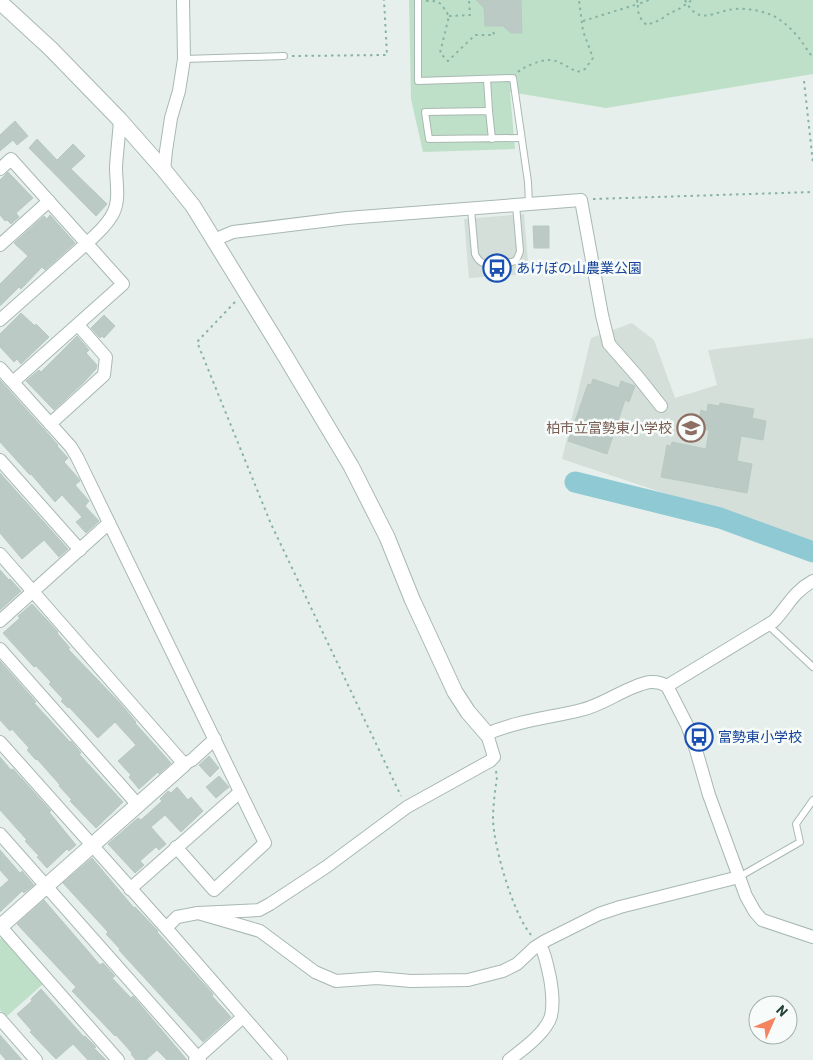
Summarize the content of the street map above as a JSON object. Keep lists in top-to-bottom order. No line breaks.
{"places":{"bus stop":["あけぼの山農業公園","富勢東小学校"],"school or university":["柏市立富勢東小学校"]},"north":"top right"}
